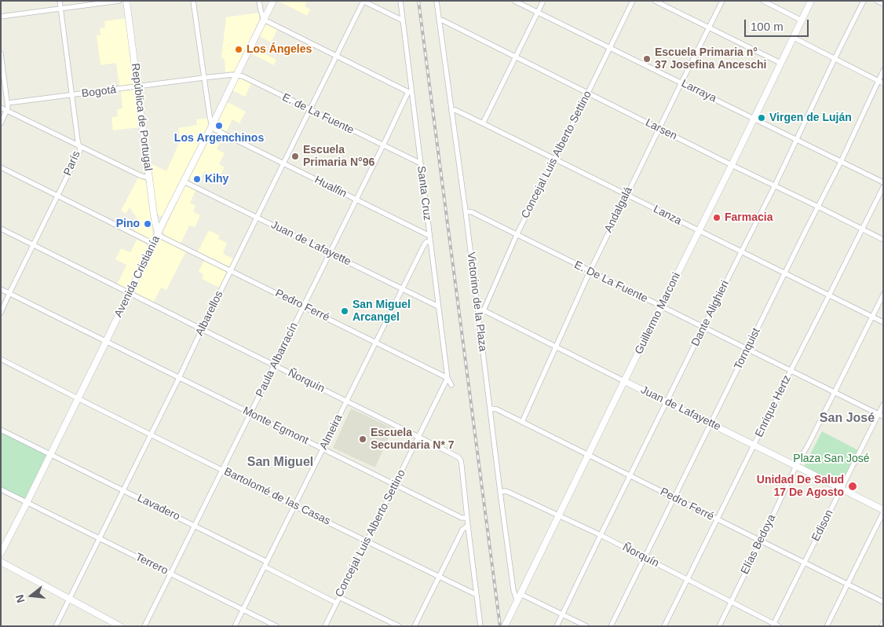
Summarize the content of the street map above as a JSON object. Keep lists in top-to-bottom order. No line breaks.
{"streets":{"street":["Larraya","Bogotá","E. de La Fuente","República de Portugal","Larsen","Concejal Luis Alberto Settino","París","Hualfin","Santa Cruz","Andalgalá","Lanza","Juan de Lafayette","Avenida Cristianía","E. De La Fuente","Victorino de la Plaza","Pedro Ferré","Albarellos","Guillermo Marconi","Dante Alighieri","Tornquist","Paula Albarracín","Ñorquín","Enrique Hertz","Monte Egmont","Almeira","Bartolomé de las Casas","Lavadero","Edison","Elías Bedoya","Terrero"]},"crossings":[["Larraya","Concejal Luis Alberto Settino"],["Larraya","Andalgalá"],["Larraya","Guillermo Marconi"],["Larraya","Dante Alighieri"],["Larraya","Tornquist"],["Bogotá","E. de La Fuente"],["Bogotá","República de Portugal"],["Bogotá","París"],["Bogotá","Avenida Cristianía"],["E. de La Fuente","Santa Cruz"],["E. de La Fuente","Avenida Cristianía"],["E. de La Fuente","Albarellos"],["E. de La Fuente","Paula Albarracín"],["República de Portugal","Avenida Cristianía"],["República de Portugal","Pedro Ferré"],["Larsen","Concejal Luis Alberto Settino"],["Larsen","Andalgalá"],["Larsen","Victorino de la Plaza"],["Larsen","Guillermo Marconi"],["Larsen","Dante Alighieri"],["Larsen","Tornquist"],["Larsen","Enrique Hertz"],["Concejal Luis Alberto Settino","Santa Cruz"],["Concejal Luis Alberto Settino","Lanza"],["Concejal Luis Alberto Settino","Juan de Lafayette"],["Concejal Luis Alberto Settino","E. De La Fuente"],["Concejal Luis Alberto Settino","Pedro Ferré"],["Concejal Luis Alberto Settino","Ñorquín"],["Concejal Luis Alberto Settino","Monte Egmont"],["Concejal Luis Alberto Settino","Bartolomé de las Casas"],["Concejal Luis Alberto Settino","Lavadero"],["París","Ñorquín"],["París","Monte Egmont"],["Hualfin","Santa Cruz"],["Hualfin","Avenida Cristianía"],["Hualfin","Albarellos"],["Hualfin","Paula Albarracín"],["Santa Cruz","Juan de Lafayette"],["Santa Cruz","Pedro Ferré"],["Santa Cruz","Paula Albarracín"],["Santa Cruz","Almeira"],["Andalgalá","Lanza"],["Andalgalá","Juan de Lafayette"],["Andalgalá","E. De La Fuente"],["Andalgalá","Pedro Ferré"],["Lanza","Victorino de la Plaza"],["Lanza","Guillermo Marconi"],["Lanza","Dante Alighieri"],["Lanza","Tornquist"],["Lanza","Enrique Hertz"],["Lanza","Elías Bedoya"],["Juan de Lafayette","Avenida Cristianía"],["Juan de Lafayette","Victorino de la Plaza"],["Juan de Lafayette","Albarellos"],["Juan de Lafayette","Guillermo Marconi"],["Juan de Lafayette","Dante Alighieri"],["Juan de Lafayette","Tornquist"],["Juan de Lafayette","Paula Albarracín"],["Juan de Lafayette","Enrique Hertz"],["Juan de Lafayette","Almeira"],["Juan de Lafayette","Edison"],["Juan de Lafayette","Elías Bedoya"],["Avenida Cristianía","Pedro Ferré"],["Avenida Cristianía","Ñorquín"],["Avenida Cristianía","Monte Egmont"],["Avenida Cristianía","Bartolomé de las Casas"],["Avenida Cristianía","Lavadero"],["Avenida Cristianía","Terrero"],["E. De La Fuente","Victorino de la Plaza"],["E. De La Fuente","Guillermo Marconi"],["E. De La Fuente","Dante Alighieri"],["E. De La Fuente","Tornquist"],["E. De La Fuente","Enrique Hertz"],["E. De La Fuente","Edison"],["E. De La Fuente","Elías Bedoya"],["Victorino de la Plaza","Pedro Ferré"],["Victorino de la Plaza","Guillermo Marconi"],["Victorino de la Plaza","Ñorquín"],["Pedro Ferré","Albarellos"],["Pedro Ferré","Guillermo Marconi"],["Pedro Ferré","Dante Alighieri"],["Pedro Ferré","Tornquist"],["Pedro Ferré","Paula Albarracín"],["Pedro Ferré","Enrique Hertz"],["Pedro Ferré","Almeira"],["Pedro Ferré","Edison"],["Pedro Ferré","Elías Bedoya"],["Albarellos","Ñorquín"],["Albarellos","Monte Egmont"],["Albarellos","Bartolomé de las Casas"],["Albarellos","Lavadero"],["Albarellos","Terrero"],["Guillermo Marconi","Ñorquín"],["Dante Alighieri","Ñorquín"],["Tornquist","Ñorquín"],["Paula Albarracín","Ñorquín"],["Paula Albarracín","Monte Egmont"],["Paula Albarracín","Bartolomé de las Casas"],["Paula Albarracín","Lavadero"],["Paula Albarracín","Terrero"],["Ñorquín","Enrique Hertz"],["Ñorquín","Monte Egmont"],["Ñorquín","Almeira"],["Ñorquín","Edison"],["Ñorquín","Elías Bedoya"],["Monte Egmont","Almeira"],["Almeira","Bartolomé de las Casas"],["Almeira","Lavadero"],["Almeira","Terrero"]],"districts":["San José","San Miguel"],"parks":["Plaza San José"],"places":["Los Ángeles","Escuela Primaria n° 37 Josefina Anceschi","Virgen de Luján","Los Argenchinos","Escuela Primaria N°96","Kihy","Farmacia","Pino","San Miguel Arcangel","Escuela Secundaria N* 7","Unidad De Salud 17 De Agosto"],"scale_bar":"100 m","north":"left"}
